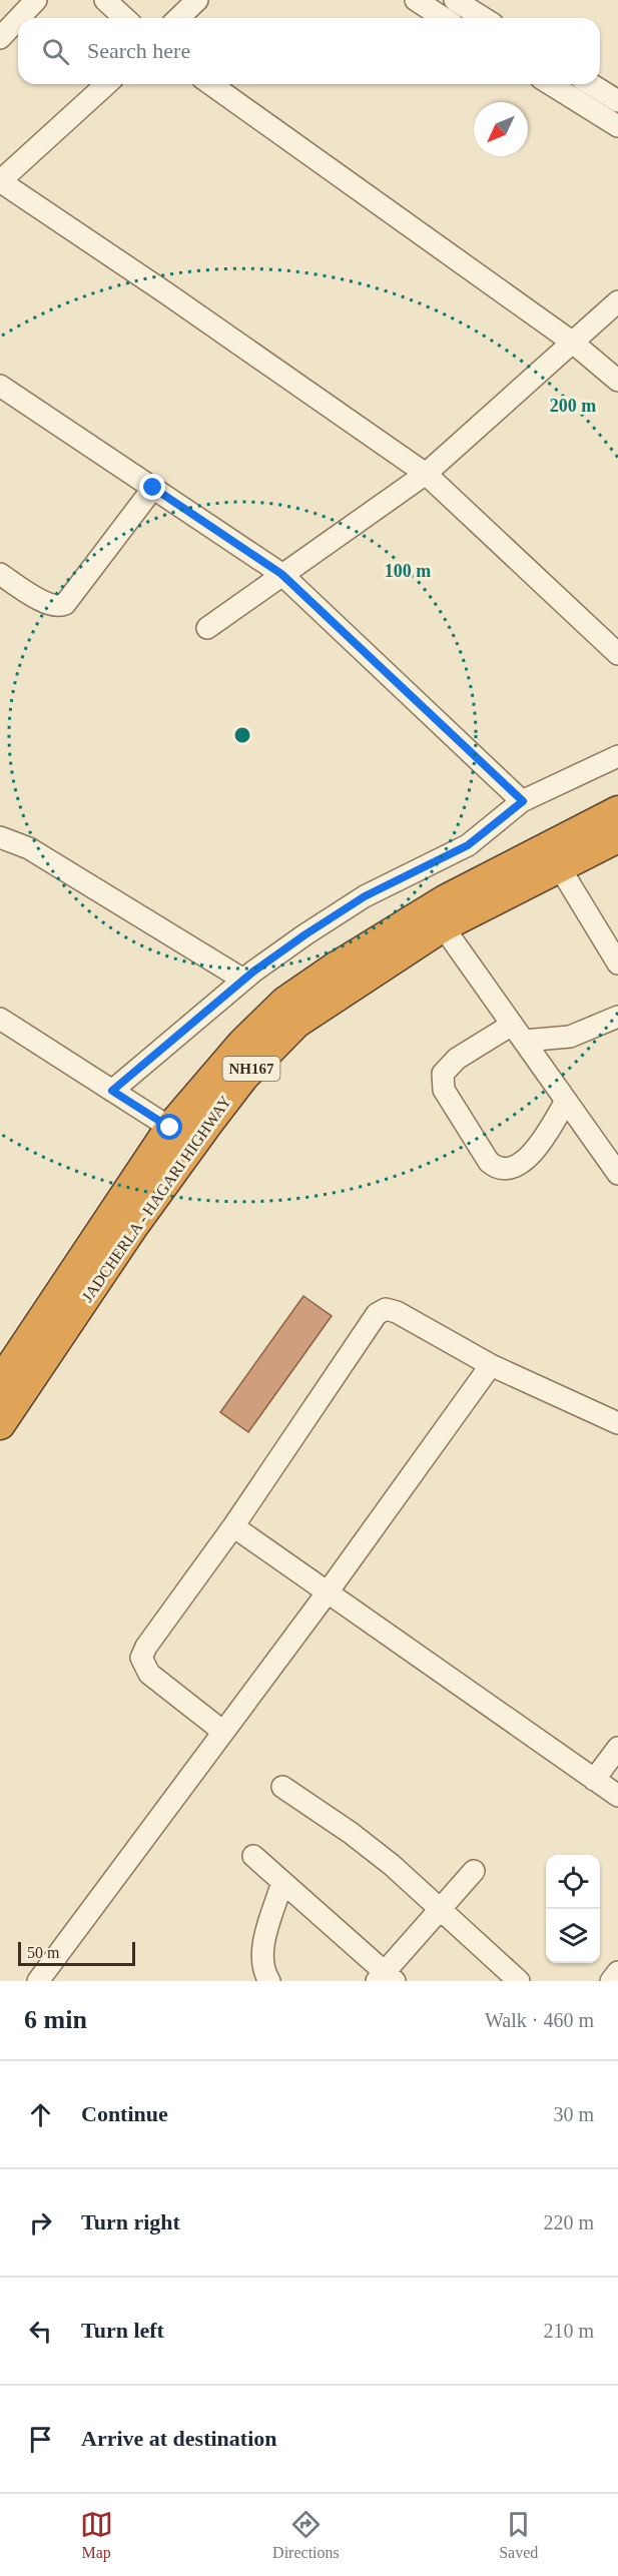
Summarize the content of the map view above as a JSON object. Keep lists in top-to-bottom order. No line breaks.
{"streets":{"highway":["NH167","JADCHERLA - HAGARI HIGHWAY"]},"scale_bar":"50 m","north":"bottom left","page":{"search":"Search here","scale":"50 m","heading":["6 min","Walk · 460 m"],"list":[["Continue","30 m"],["Turn right","220 m"],["Turn left","210 m"],"Arrive at destination"],"nav":["Map","Directions","Saved"]},"rings":["200 m","100 m"]}
